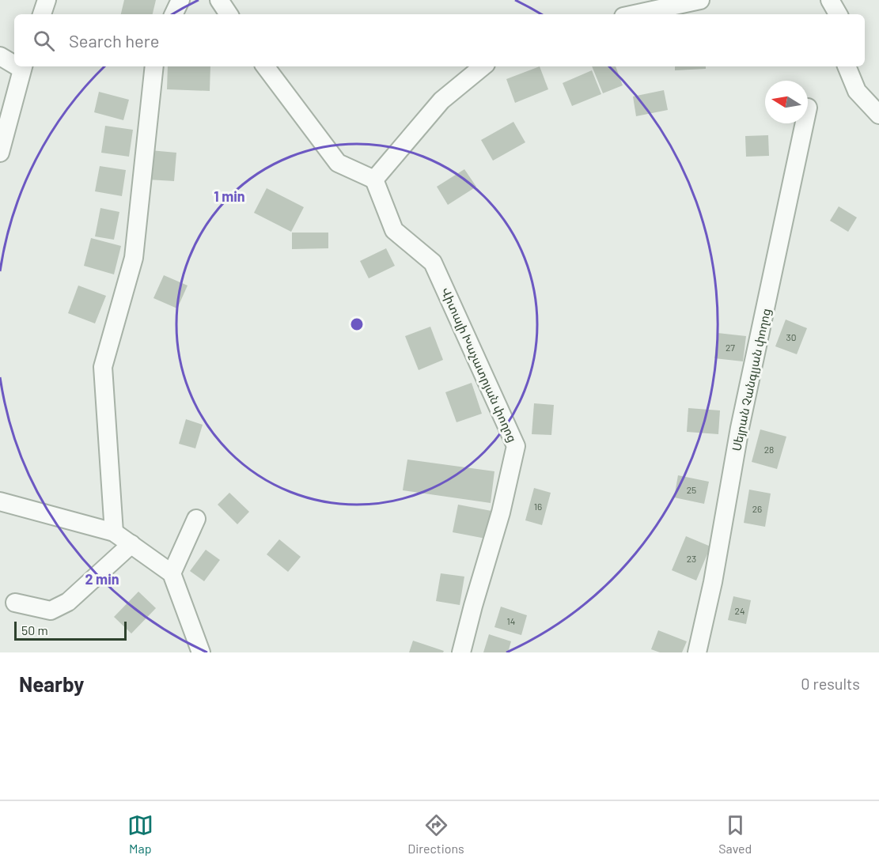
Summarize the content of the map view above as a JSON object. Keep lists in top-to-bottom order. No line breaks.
{"streets":{"street":["Վիտալի Խաչատրյան փողոց","Սեյրան Չանգլյան փողոց"]},"house_numbers":["30","27","28","25","16","26","23","24","14"],"scale_bar":"50 m","north":"left","page":{"search":"Search here","scale":"50 m","heading":["Nearby","0 results"],"nav":["Map","Directions","Saved"]},"rings":["1 min","2 min"]}
